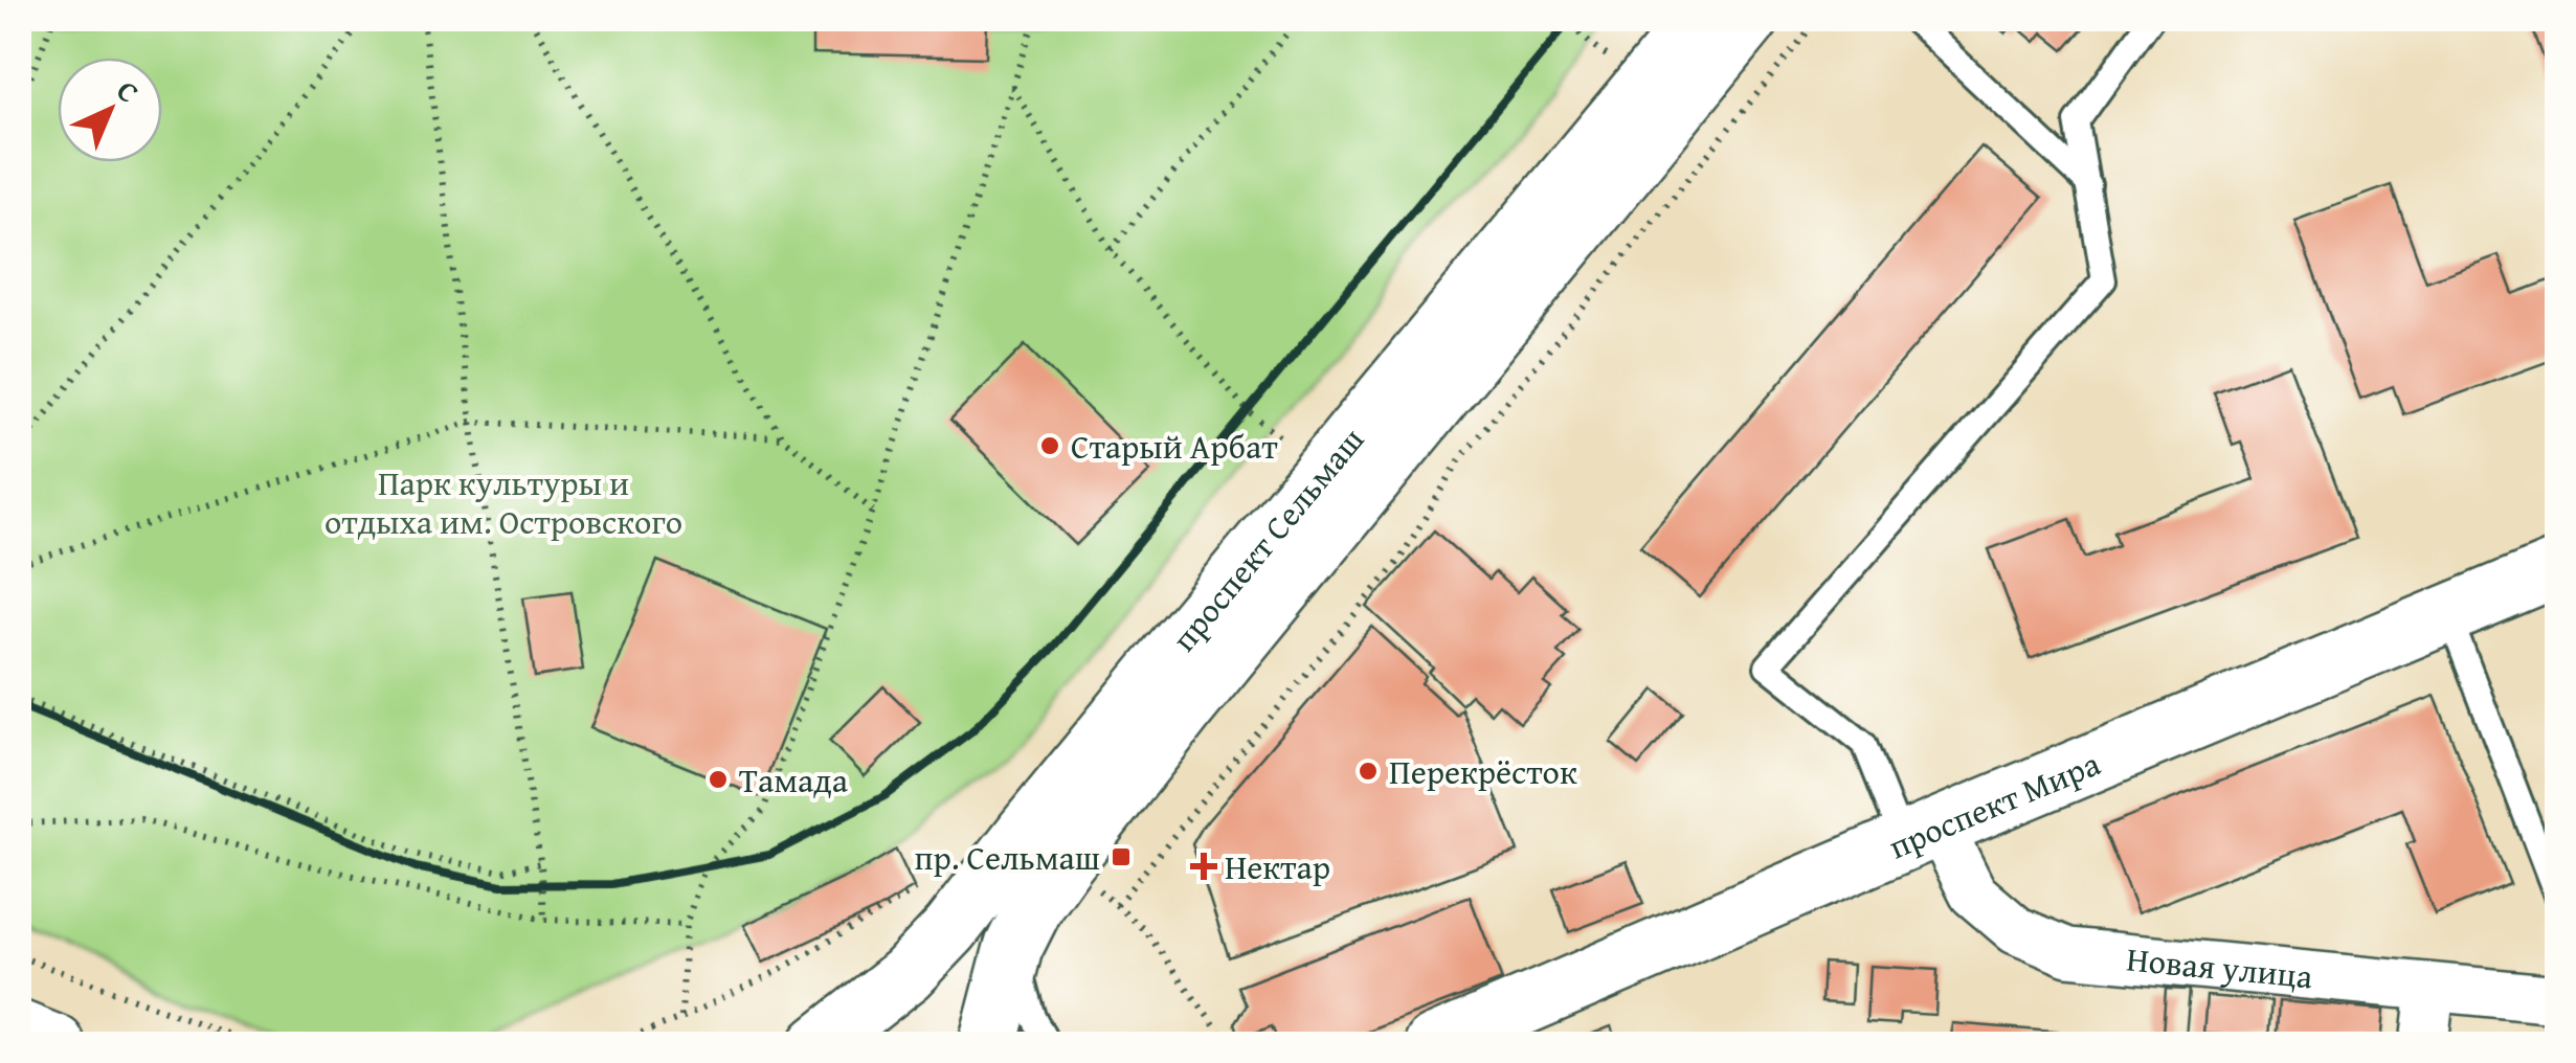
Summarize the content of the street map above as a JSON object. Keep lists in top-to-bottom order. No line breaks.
{"streets":{"main road":["проспект Сельмаш","проспект Мира"],"street":["Новая улица"]},"crossings":[["проспект Мира","Новая улица"]],"parks":["Парк культуры и отдыха им. Островского"],"places":{"other":["Старый Арбат","Перекрёсток","Тамада"],"transit":["пр. Сельмаш"],"health":["Нектар"]},"north":"top right"}
